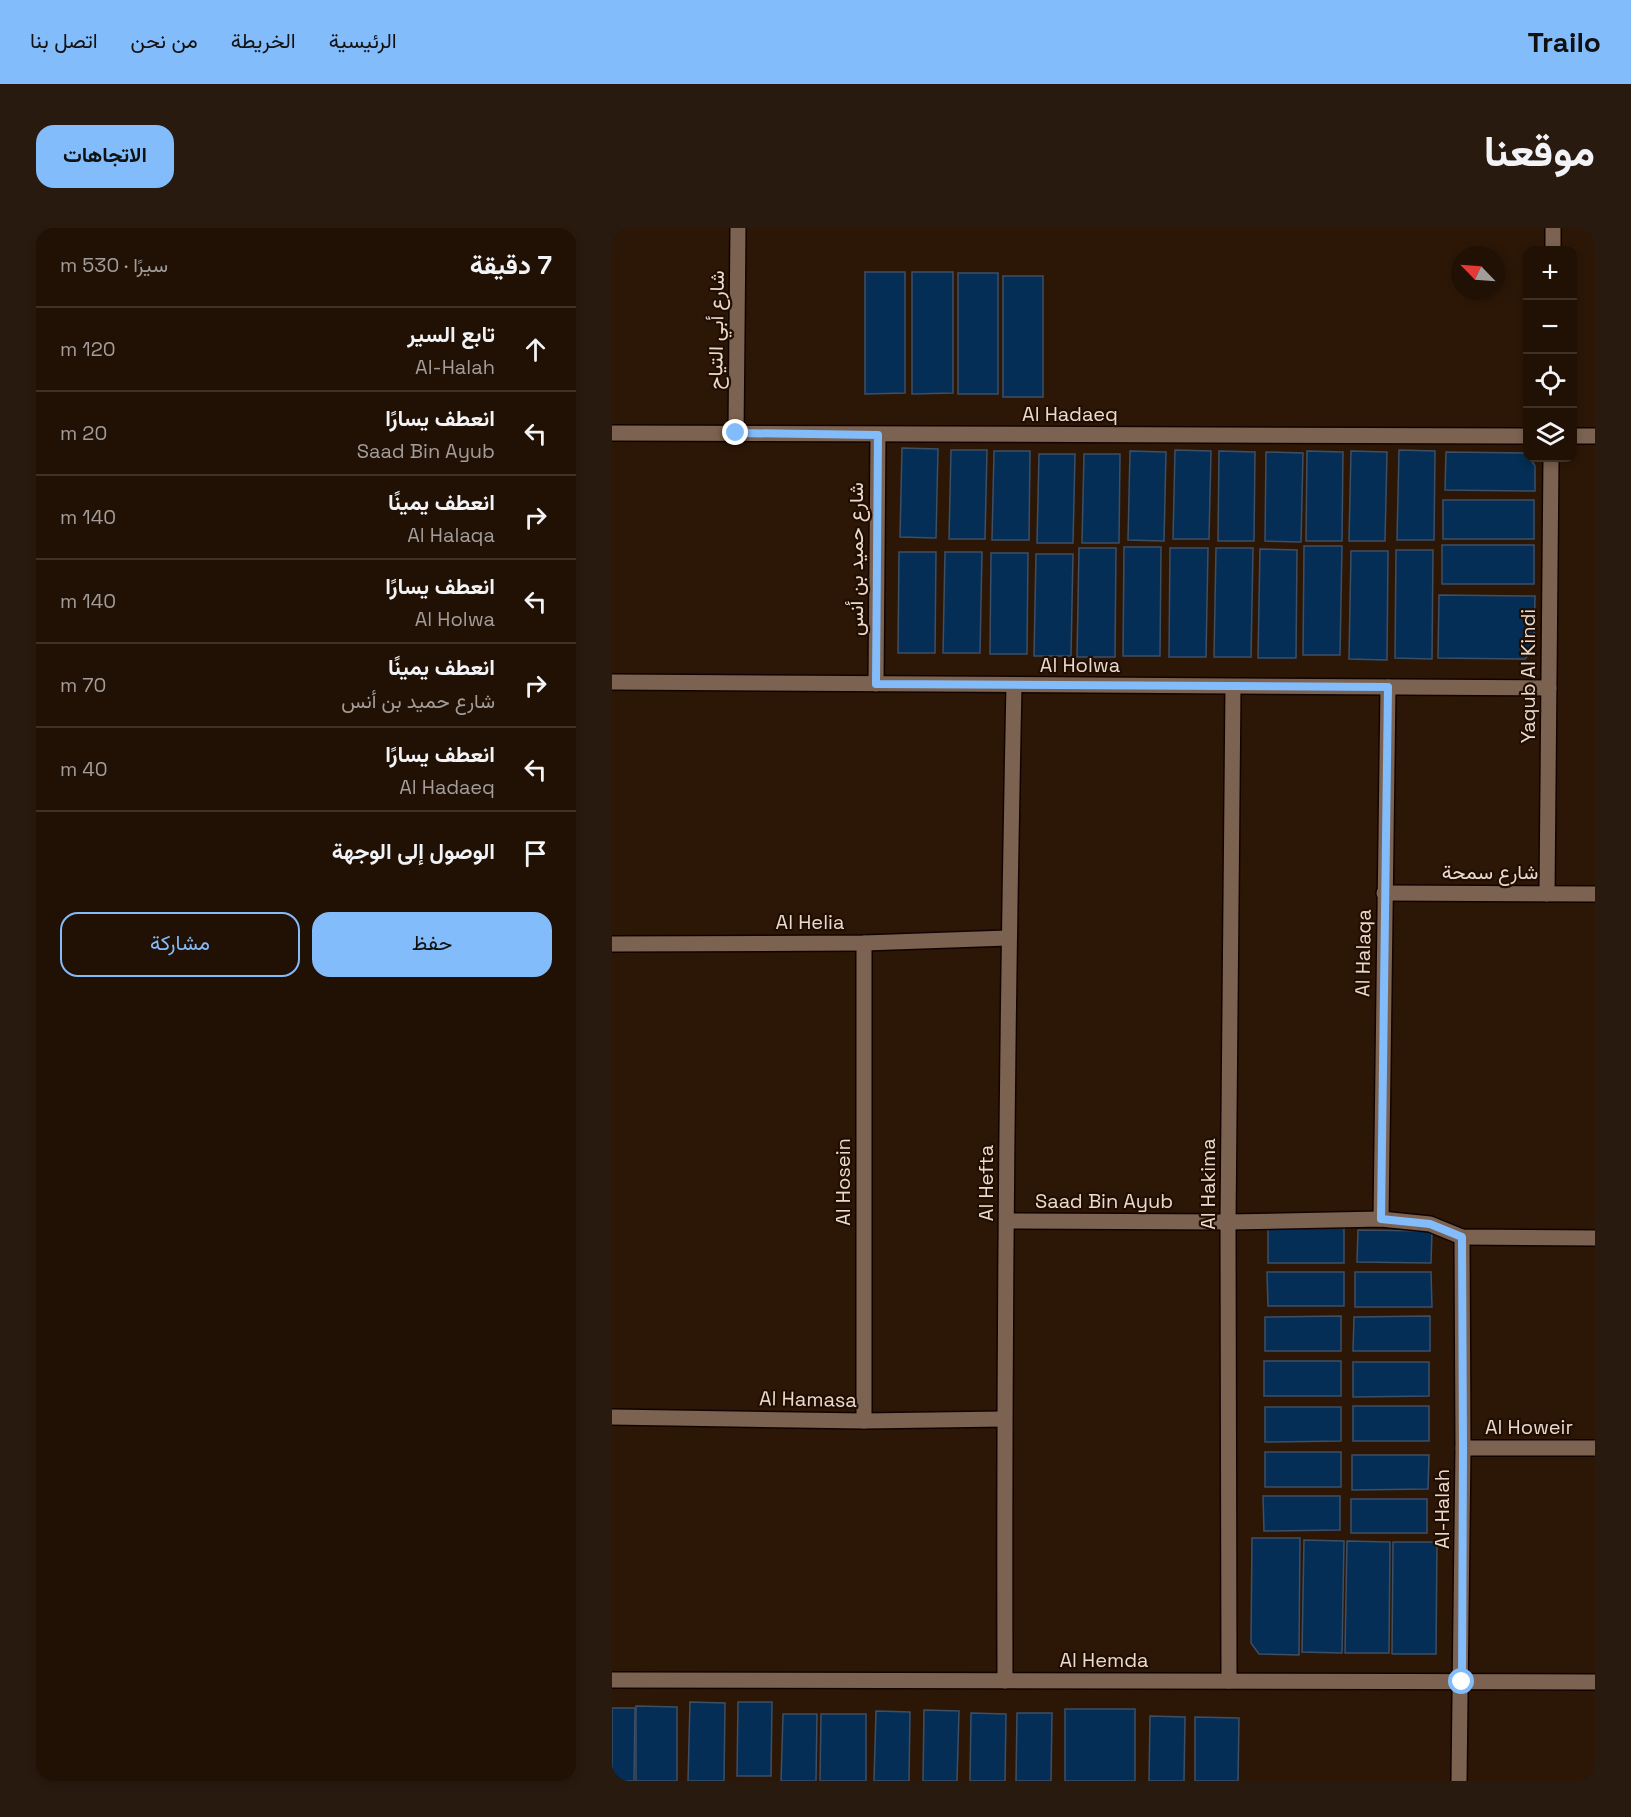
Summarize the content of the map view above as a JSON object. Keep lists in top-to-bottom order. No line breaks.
{"streets":{"street":["شارع أبي التياح","Al Hadaeq","شارع حميد بن أنس","Al Holwa","Yaqub Al Kindi","شارع سمحة","Al Helia","Al Halaqa","Al Hosein","Al Hefta","Al Hakima","Saad Bin Ayub","Al Hamasa","Al Howeir","Al-Halah","Al Hemda"]},"crossings":[["شارع أبي التياح","Al Hadaeq"],["Al Hadaeq","شارع حميد بن أنس"],["شارع حميد بن أنس","Al Holwa"],["Al Holwa","Yaqub Al Kindi"],["Al Holwa","Al Halaqa"],["Al Holwa","Al Hefta"],["Al Holwa","Al Hakima"],["Yaqub Al Kindi","شارع سمحة"],["شارع سمحة","Al Halaqa"],["Al Helia","Al Hosein"],["Al Helia","Al Hefta"],["Al Halaqa","Saad Bin Ayub"],["Al Hosein","Al Hamasa"],["Al Hefta","Saad Bin Ayub"],["Al Hefta","Al Hamasa"],["Al Hefta","Al Hemda"],["Al Hakima","Saad Bin Ayub"],["Al Hakima","Al Hemda"],["Saad Bin Ayub","Al-Halah"],["Al Howeir","Al-Halah"],["Al-Halah","Al Hemda"]],"north":"top left","page":{"header":"Trailo","nav":["الرئيسية","الخريطة","من نحن","اتصل بنا"],"title":"موقعنا","buttons":["الاتجاهات",["حفظ","مشاركة"]],"heading":["7 دقيقة","سيرًا · 530 m"],"map_buttons":["+","−"],"list":[["تابع السير","Al-Halah","120 m"],["انعطف يسارًا","Saad Bin Ayub","20 m"],["انعطف يمينًا","Al Halaqa","140 m"],["انعطف يسارًا","Al Holwa","140 m"],["انعطف يمينًا","شارع حميد بن أنس","70 m"],["انعطف يسارًا","Al Hadaeq","40 m"],"الوصول إلى الوجهة"]}}
